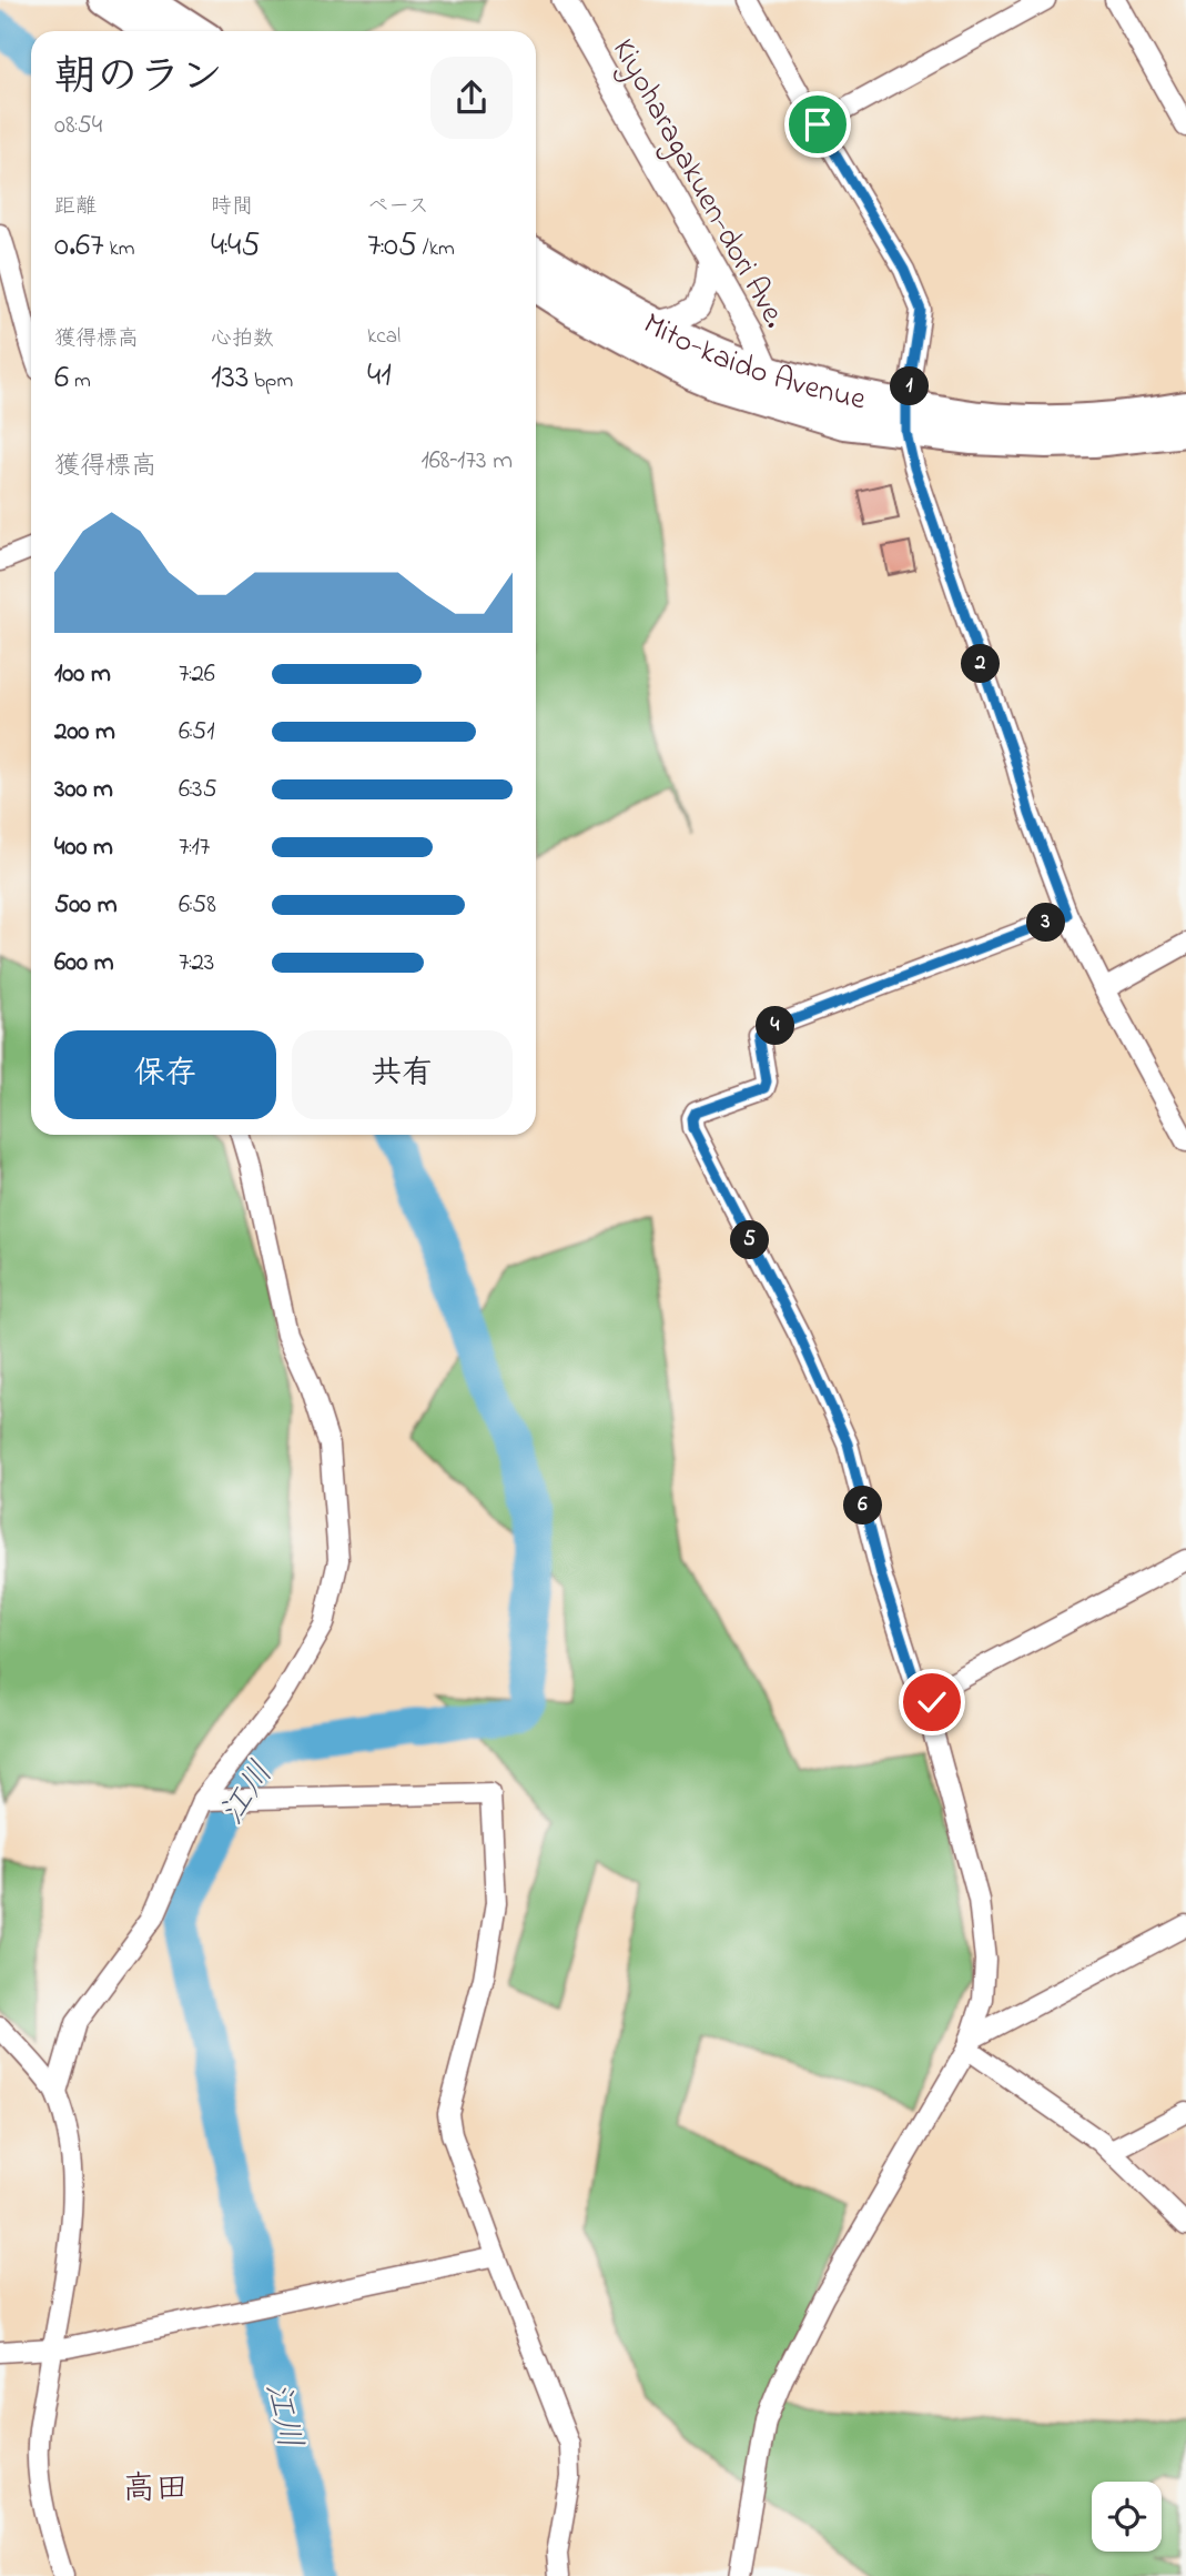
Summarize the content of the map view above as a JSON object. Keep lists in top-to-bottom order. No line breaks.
{"streets":{"highway":["Mito-kaido Avenue"],"street":["Kiyoharagakuen-dori Ave."]},"crossings":[["Kiyoharagakuen-dori Ave.","Mito-kaido Avenue"]],"districts":["高田"],"water":["江川"],"page":{"heading":["朝のラン","08:54"],"stats":[["距離","0.67 km"],["時間","4:45"],["ペース","7:05 /km"],["獲得標高","6 m"],["心拍数","133 bpm"],["kcal","41"]],"pins":["1","2","3","4","5","6"],"chart":["獲得標高","168–173 m"],"list":[{"name":"100 m","note":"7:26"},{"name":"200 m","note":"6:51"},{"name":"300 m","note":"6:35"},{"name":"400 m","note":"7:17"},{"name":"500 m","note":"6:58"},{"name":"600 m","note":"7:23"}],"buttons":["保存","共有"]}}
